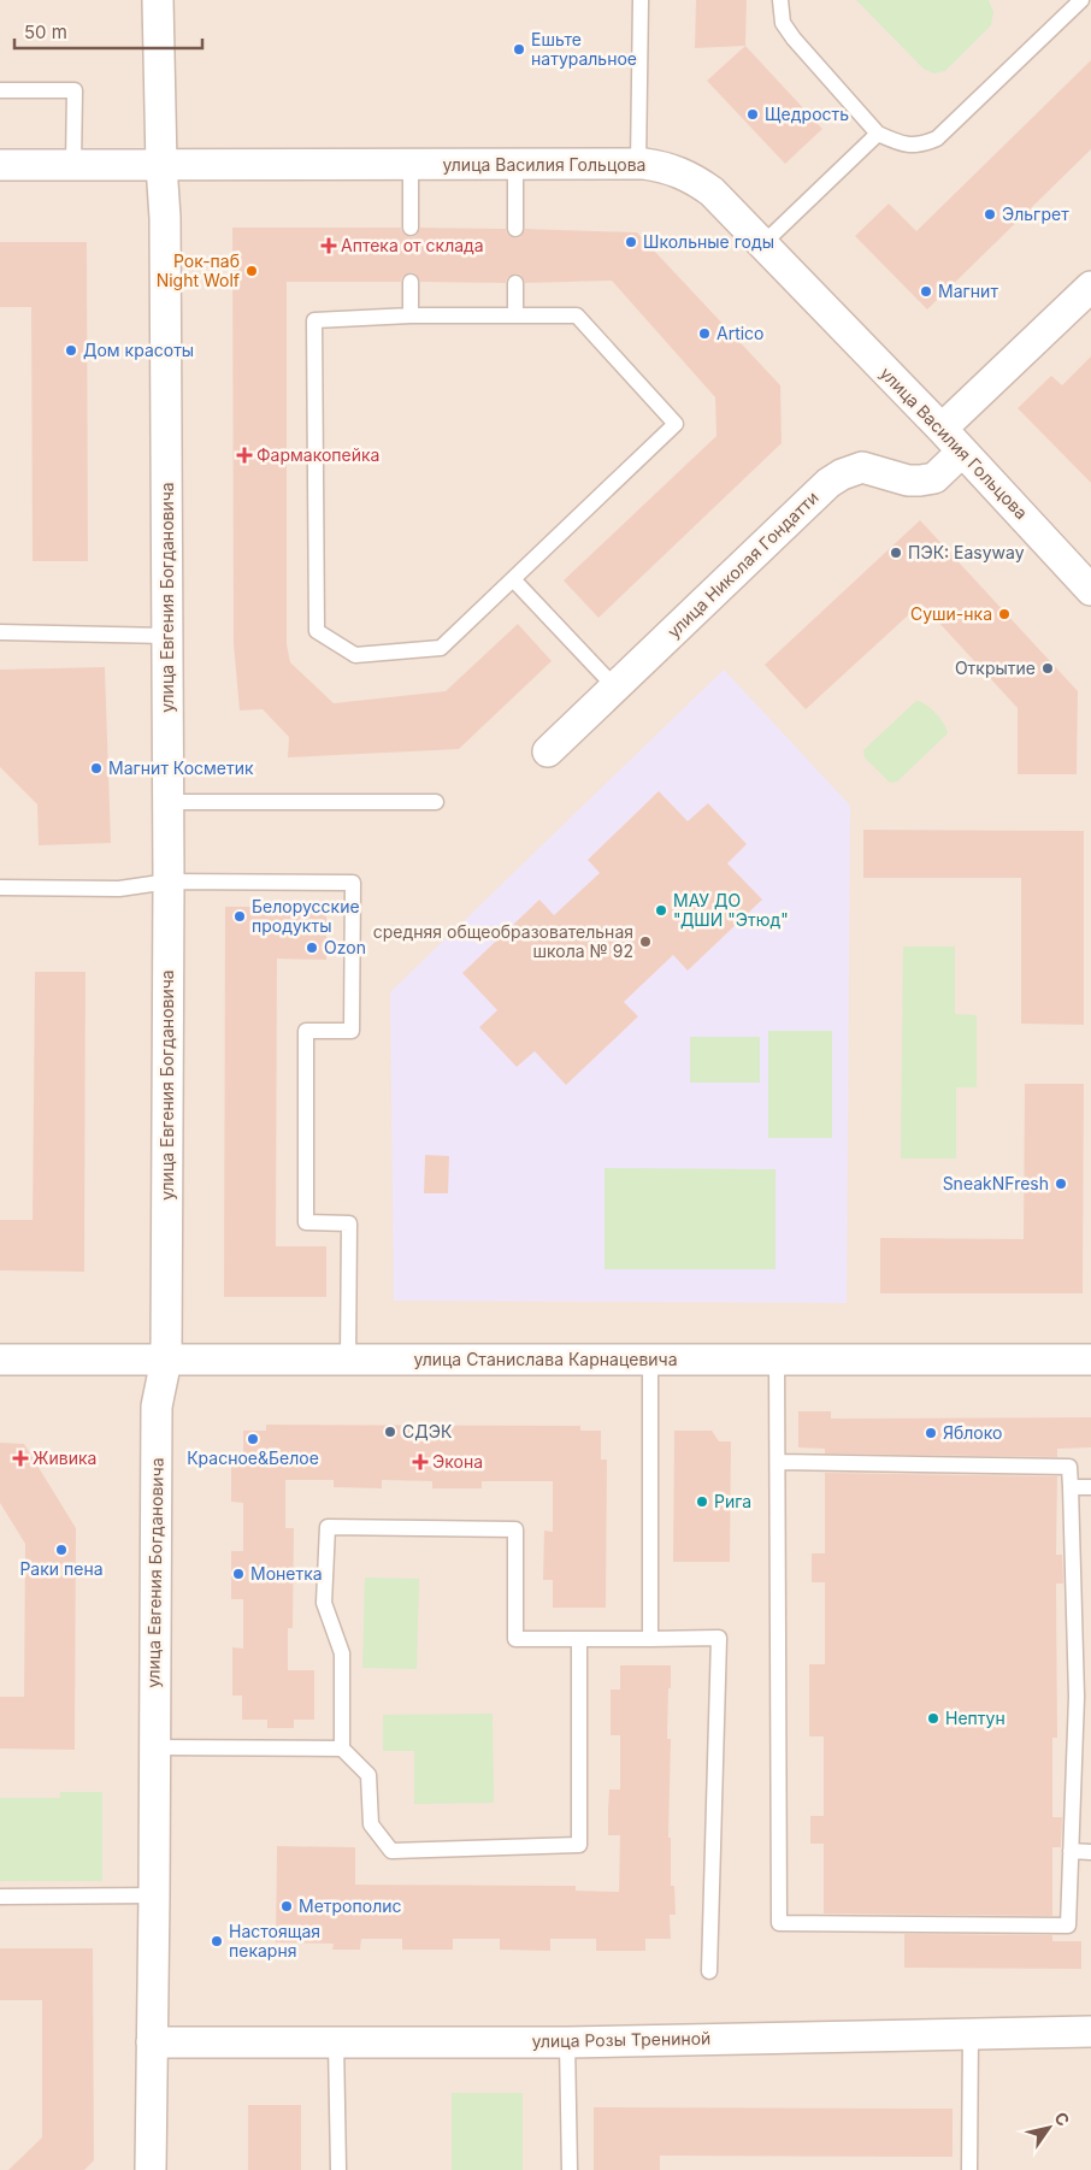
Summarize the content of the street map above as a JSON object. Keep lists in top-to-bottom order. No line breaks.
{"streets":{"street":["улица Василия Гольцова","улица Николая Гондатти","улица Евгения Богдановича","улица Станислава Карнацевича","улица Розы Трениной"]},"crossings":[["улица Василия Гольцова","улица Николая Гондатти"],["улица Василия Гольцова","улица Евгения Богдановича"],["улица Евгения Богдановича","улица Станислава Карнацевича"],["улица Евгения Богдановича","улица Розы Трениной"]],"places":{"other":["Ешьте натуральное","Щедрость","Эльгрет","Школьные годы","Рок-паб Night Wolf","Магнит","Artico","Дом красоты","ПЭК: Easyway","Суши-нка","Открытие","Магнит Косметик","МАУ ДО \"ДШИ \"Этюд\"","Белорусские продукты","средняя общеобразовательная школа № 92","Ozon","SneakNFresh","СДЭК","Яблоко","Красное&Белое","Рига","Раки пена","Монетка","Нептун","Метрополис","Настоящая пекарня"],"health":["Аптека от склада","Фармакопейка","Живика","Экона"]},"scale_bar":"50 m","north":"top right"}
